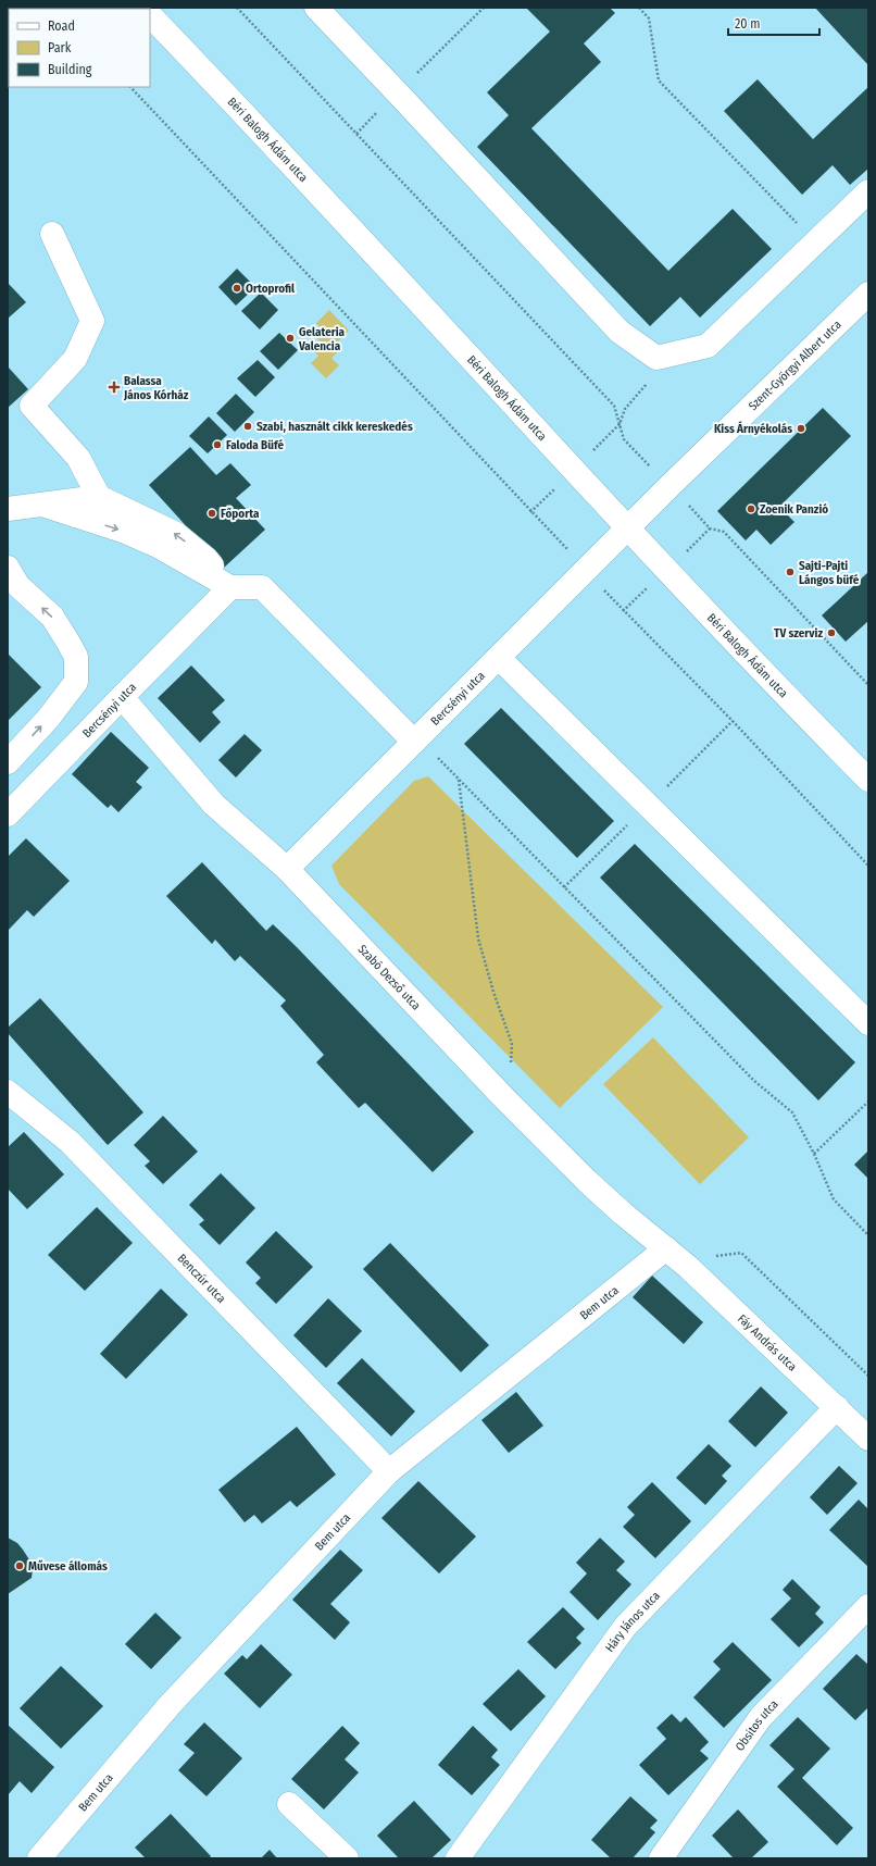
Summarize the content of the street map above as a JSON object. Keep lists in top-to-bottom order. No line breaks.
{"streets":{"street":["Béri Balogh Ádám utca","Szent-Györgyi Albert utca","Bercsényi utca","Szabó Dezső utca","Benczúr utca","Bem utca","Fáy András utca","Háry János utca","Obsitos utca"]},"crossings":[["Béri Balogh Ádám utca","Szent-Györgyi Albert utca"],["Béri Balogh Ádám utca","Bercsényi utca"],["Szent-Györgyi Albert utca","Bercsényi utca"],["Bercsényi utca","Szabó Dezső utca"],["Szabó Dezső utca","Bem utca"],["Szabó Dezső utca","Fáy András utca"],["Benczúr utca","Bem utca"],["Bem utca","Fáy András utca"],["Fáy András utca","Háry János utca"]],"places":{"other":["Ortoprofil","Gelateria Valencia","Szabi, használt cikk kereskedés","Kiss Árnyékolás","Faloda Büfé","Zoenik Panzió","Főporta","Sajti-Pajti Lángos büfé","TV szerviz","Művese állomás"],"health":["Balassa János Kórház"]},"legend":["Road","Park","Building"],"scale_bar":"20 m"}
